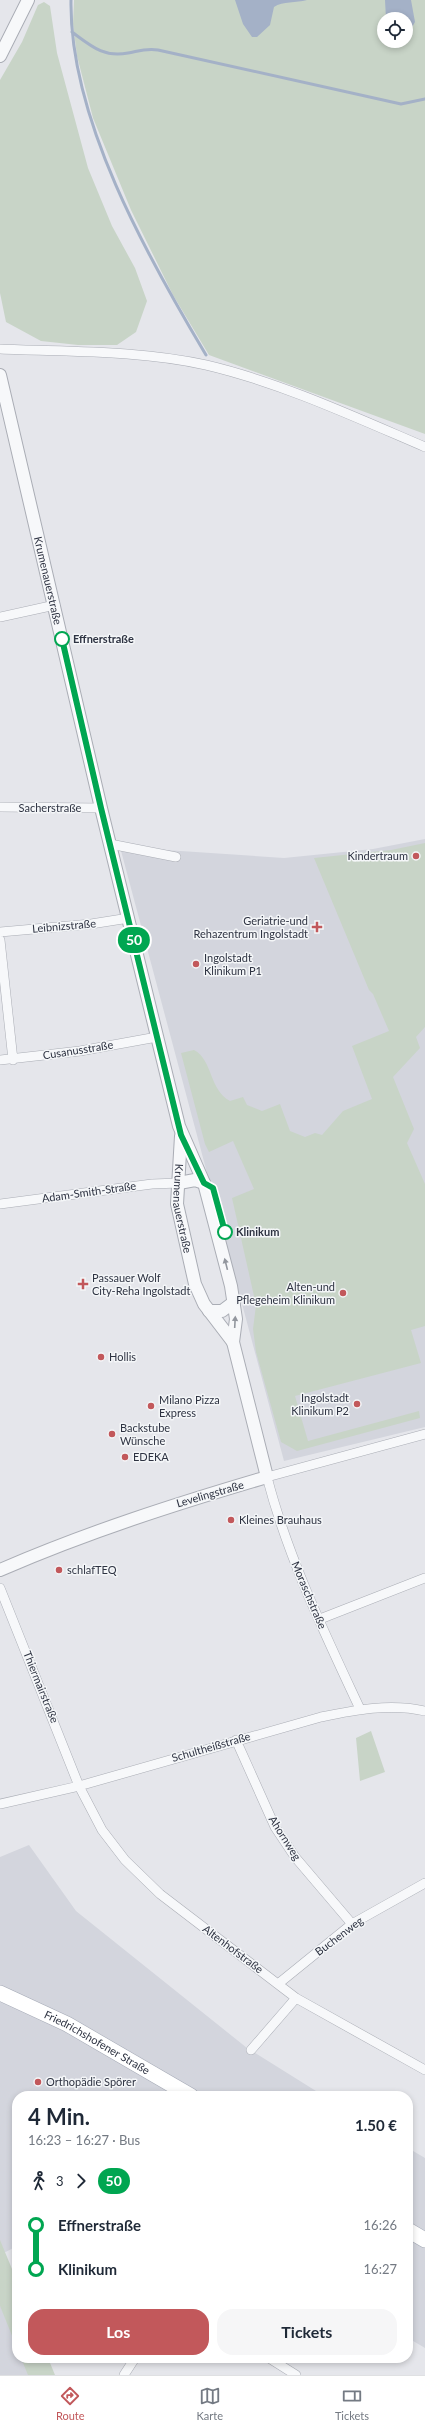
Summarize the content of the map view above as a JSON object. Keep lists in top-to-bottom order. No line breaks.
{"streets":{"main road":["Friedrichshofener Straße"],"street":["Krumenauerstraße","Sacherstraße","Leibnizstraße","Cusanusstraße","Adam-Smith-Straße","Levelingstraße","Moraschstraße","Thiermairstraße","Schultheißstraße","Ahornweg","Buchenweg","Altenhofstraße"]},"crossings":[["Krumenauerstraße","Sacherstraße"],["Krumenauerstraße","Leibnizstraße"],["Krumenauerstraße","Cusanusstraße"],["Krumenauerstraße","Adam-Smith-Straße"],["Krumenauerstraße","Levelingstraße"],["Krumenauerstraße","Moraschstraße"],["Levelingstraße","Moraschstraße"],["Moraschstraße","Schultheißstraße"],["Thiermairstraße","Schultheißstraße"],["Thiermairstraße","Altenhofstraße"],["Schultheißstraße","Ahornweg"],["Schultheißstraße","Altenhofstraße"],["Ahornweg","Buchenweg"],["Buchenweg","Altenhofstraße"]],"places":{"other":["Effnerstraße","Kindertraum","Ingolstadt Klinikum P1","Klinikum","Alten-und Pflegeheim Klinikum","Hollis","Ingolstadt Klinikum P2","Milano Pizza Express","Backstube Wünsche","EDEKA","Kleines Brauhaus","schlafTEQ","Orthopädie Spörer"],"health":["Geriatrie-und Rehazentrum Ingolstadt","Passauer Wolf City-Reha Ingolstadt"]},"lines":["bus line 50"],"page":{"on_map":"50","heading":["4 Min.","16:23 – 16:27 · Bus","1.50 €"],"legs":["3","50"],"list":[{"name":"Effnerstraße","value":"16:26"},{"name":"Klinikum","value":"16:27"}],"buttons":["Los","Tickets"],"tabs":["Route","Karte","Tickets"]}}
